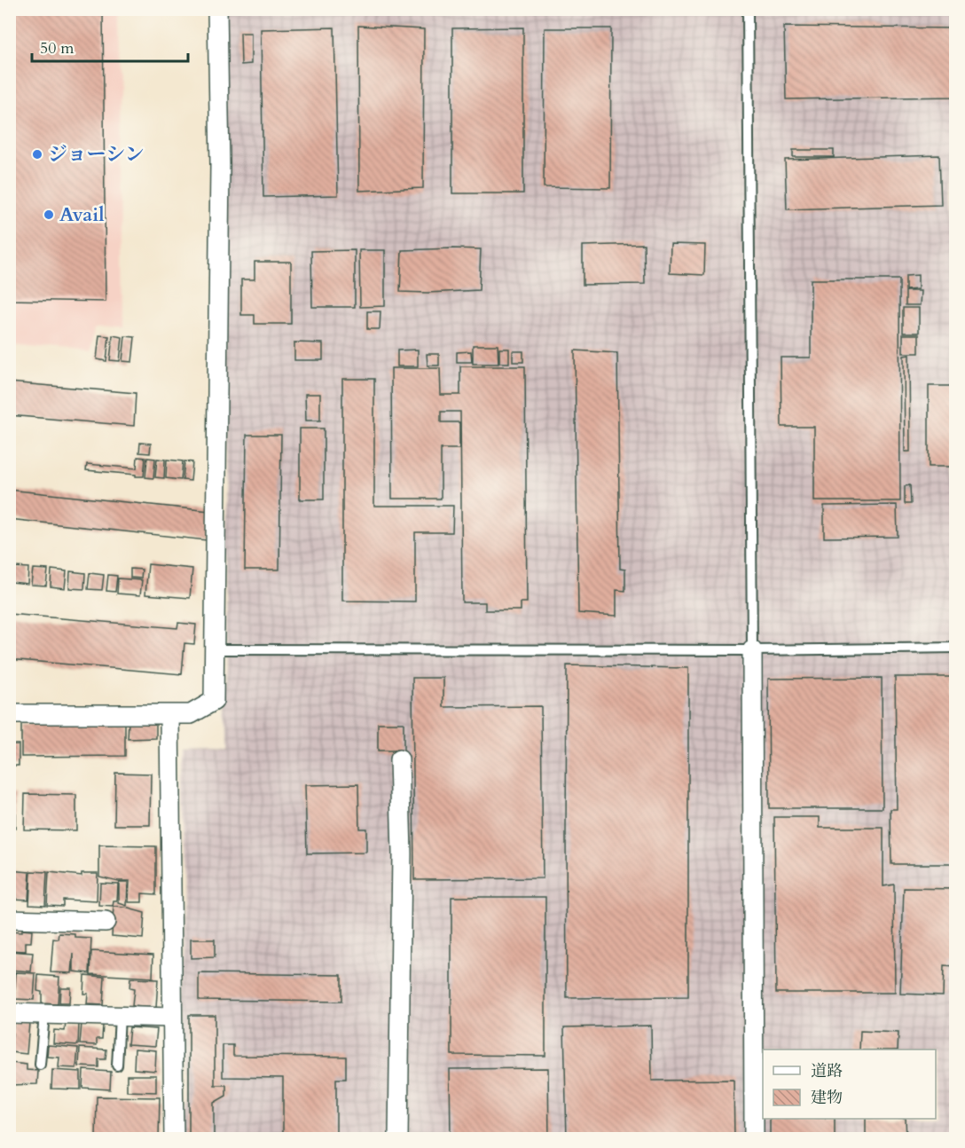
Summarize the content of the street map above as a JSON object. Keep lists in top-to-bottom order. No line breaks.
{"places":["ジョーシン","Avail"],"legend":["道路","建物"],"scale_bar":"50 m"}
